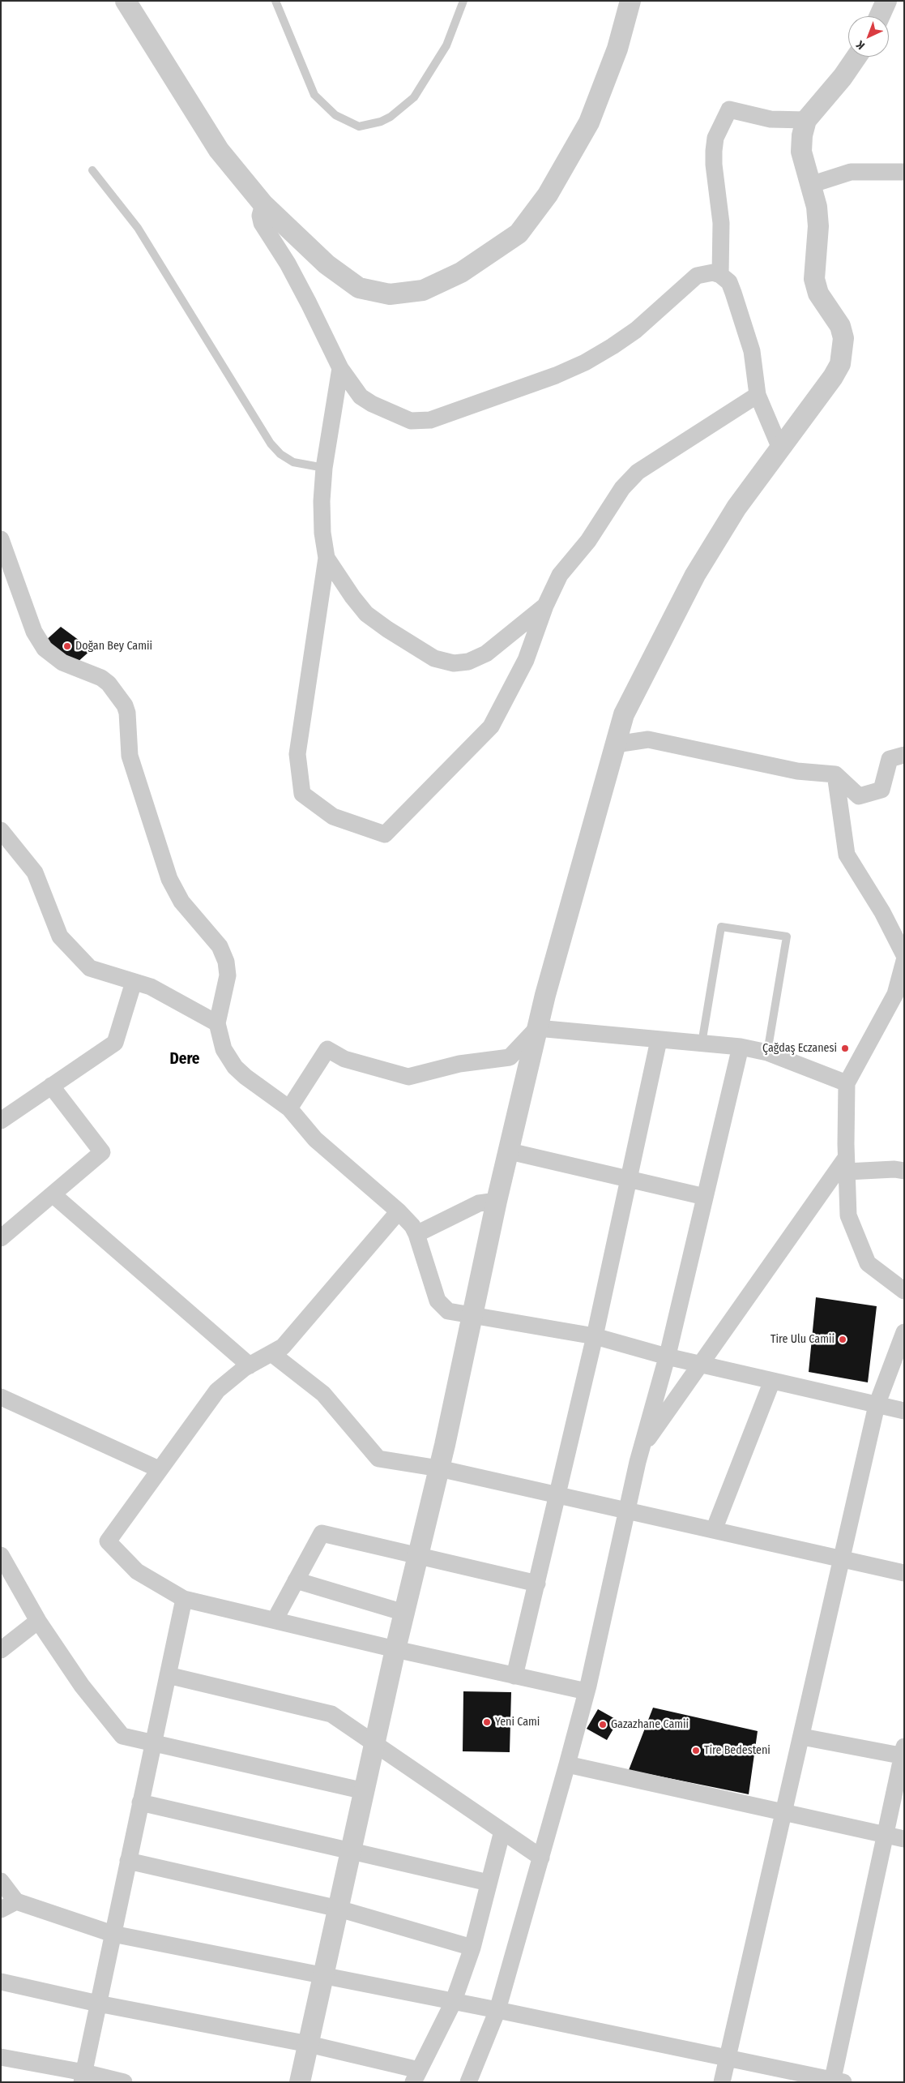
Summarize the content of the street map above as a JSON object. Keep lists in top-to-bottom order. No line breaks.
{"districts":["Dere"],"places":["Doğan Bey Camii","Çağdaş Eczanesi","Tire Ulu Camii","Yeni Cami","Gazazhane Camii","Tire Bedesteni"],"north":"bottom left"}
